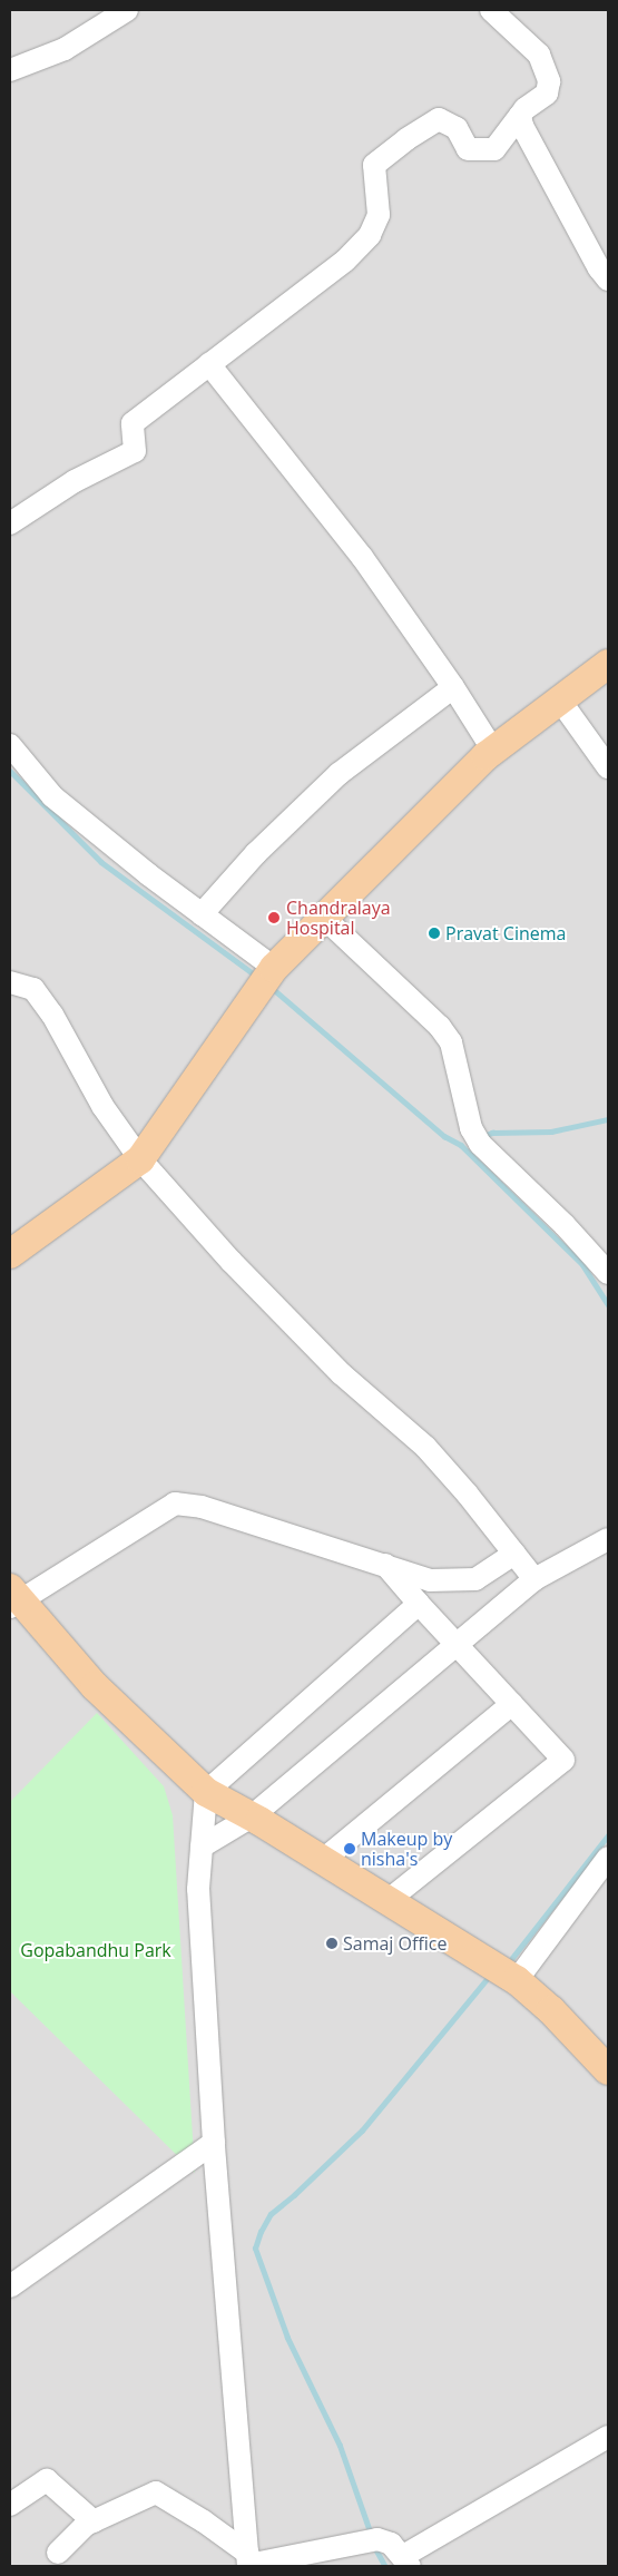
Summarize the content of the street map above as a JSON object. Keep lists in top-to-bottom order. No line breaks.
{"parks":["Gopabandhu Park"],"places":["Chandralaya Hospital","Pravat Cinema","Makeup by nisha's","Samaj Office"]}
